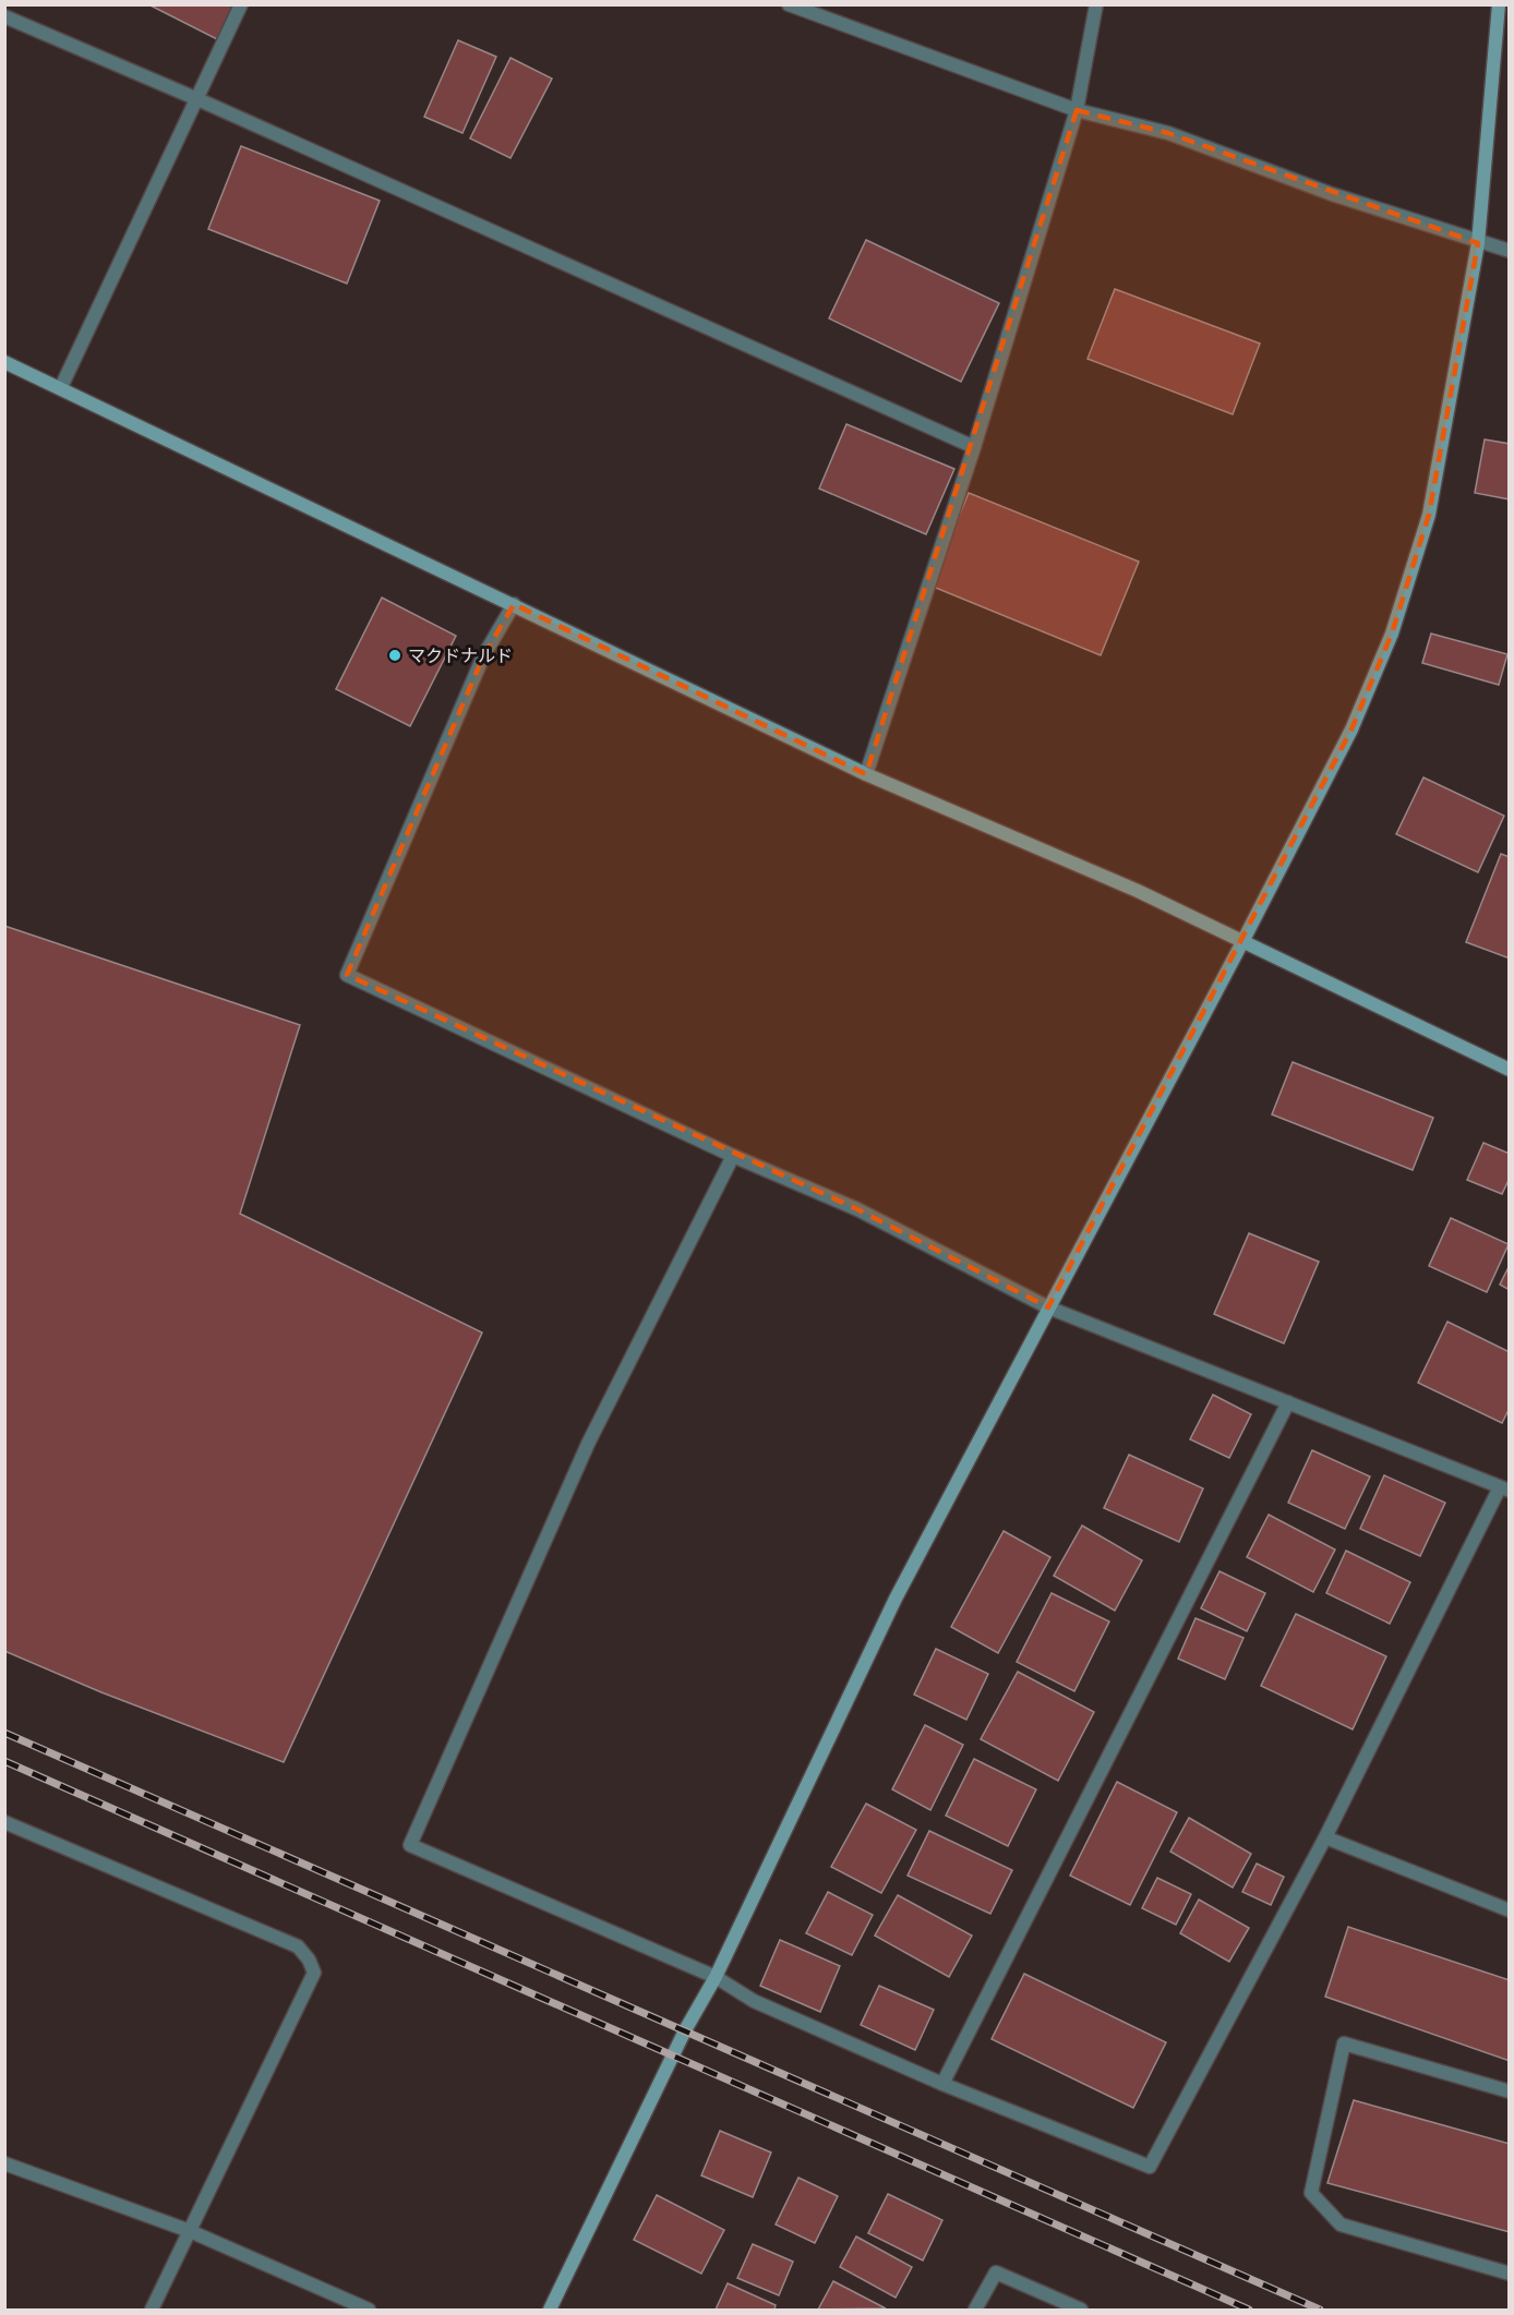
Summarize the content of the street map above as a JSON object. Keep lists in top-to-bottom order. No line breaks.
{"places":["マクドナルド"]}
